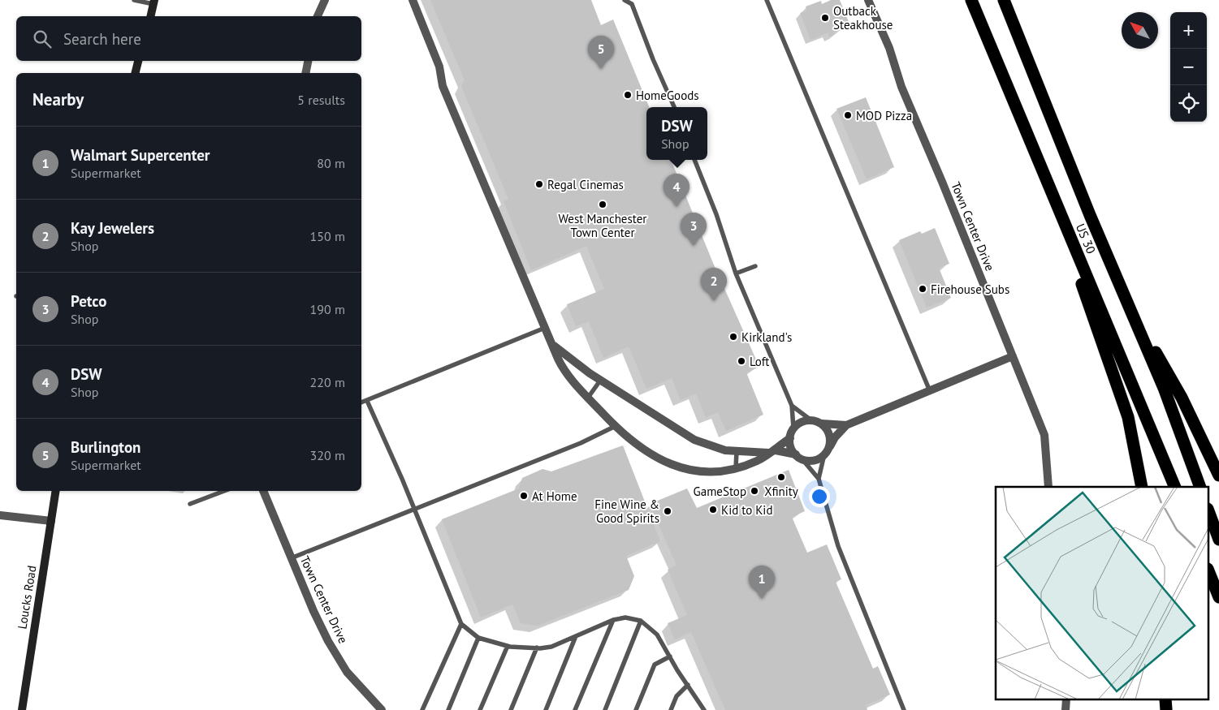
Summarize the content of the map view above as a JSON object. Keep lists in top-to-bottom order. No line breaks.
{"streets":{"highway":["US 30"],"street":["Town Center Drive","Loucks Road"]},"places":["Outback Steakhouse","HomeGoods","MOD Pizza","Regal Cinemas","West Manchester Town Center","Firehouse Subs","Kirkland's","Loft","Xfinity","GameStop","At Home","Kid to Kid","Fine Wine & Good Spirits"],"north":"top left","page":{"map_buttons":["+","−"],"search":"Search here","pins":["5","4","3","2","1"],"heading":["Nearby","5 results"],"popup":["DSW","Shop"],"list":[{"mark":"1","name":"Walmart Supercenter","note":"Supermarket","value":"80 m"},{"mark":"2","name":"Kay Jewelers","note":"Shop","value":"150 m"},{"mark":"3","name":"Petco","note":"Shop","value":"190 m"},{"mark":"4","name":"DSW","note":"Shop","value":"220 m"},{"mark":"5","name":"Burlington","note":"Supermarket","value":"320 m"}]}}
